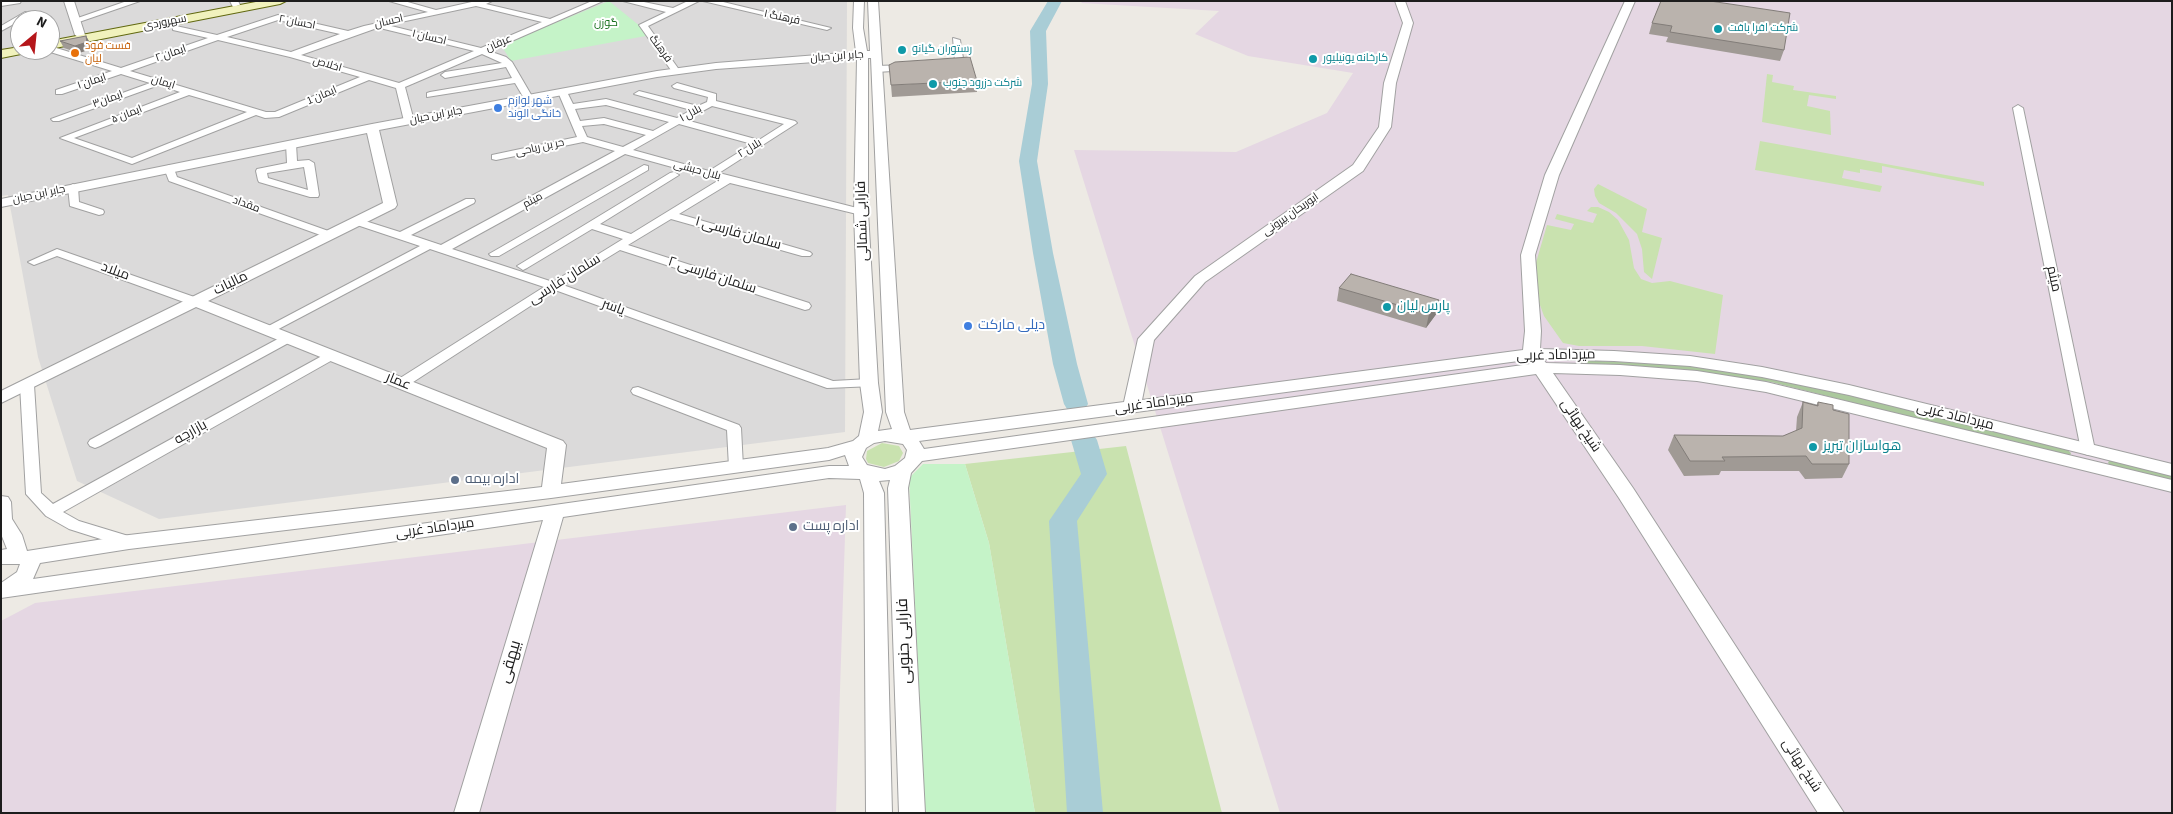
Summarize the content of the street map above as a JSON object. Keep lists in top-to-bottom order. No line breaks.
{"streets":{"main road":["سهروردی"],"street":["فرهنگ ۱","احسان","احسان ۲","احسان ۱","عرفان","فرهنگ","ایمان ۲","جابر ابن حیان","اخلاص","ایمان ۱","ایمان","ایمان 1","ایمان۳","بلال ۱","ایمان ۵","حر بن ریاحی","بلال ۲","بلال حبشی","میثم","مقداد","ابوریحان بیرونی","فارابی شمالی","سلمان فارسی ۱","میلاد","سلمان فارسی ۲","سلمان فارسی","مالیات","یاسر","میرداماد غربی","عمار","شیخ بهائی","بازارچه","فارابی جنوبی","بیهقی"]},"crossings":[["احسان","احسان ۲"],["احسان","احسان ۱"],["احسان","اخلاص"],["احسان ۲","ایمان ۲"],["احسان ۲","اخلاص"],["احسان ۱","عرفان"],["عرفان","اخلاص"],["فرهنگ","جابر ابن حیان"],["ایمان ۲","اخلاص"],["ایمان ۲","ایمان ۱"],["ایمان ۲","ایمان"],["جابر ابن حیان","مقداد"],["جابر ابن حیان","فارابی شمالی"],["جابر ابن حیان","مالیات"],["اخلاص","ایمان 1"],["ایمان ۱","ایمان"],["ایمان","ایمان 1"],["ایمان","ایمان۳"],["ایمان","ایمان ۵"],["بلال ۱","بلال ۲"],["بلال ۱","بلال حبشی"],["بلال ۱","میثم"],["حر بن ریاحی","بلال حبشی"],["بلال ۲","بلال حبشی"],["بلال حبشی","میثم"],["بلال حبشی","فارابی شمالی"],["بلال حبشی","سلمان فارسی"],["میثم","یاسر"],["میثم","میرداماد غربی"],["مقداد","مالیات"],["ابوریحان بیرونی","میرداماد غربی"],["فارابی شمالی","یاسر"],["فارابی شمالی","میرداماد غربی"],["فارابی شمالی","فارابی جنوبی"],["سلمان فارسی ۱","سلمان فارسی"],["میلاد","مالیات"],["میلاد","عمار"],["سلمان فارسی ۲","سلمان فارسی"],["سلمان فارسی","یاسر"],["سلمان فارسی","عمار"],["مالیات","یاسر"],["مالیات","عمار"],["میرداماد غربی","عمار"],["میرداماد غربی","شیخ بهائی"],["میرداماد غربی","فارابی جنوبی"],["میرداماد غربی","بیهقی"],["عمار","بازارچه"],["عمار","بیهقی"]],"parks":["گوزن"],"places":["شرکت افرا بافت","رستوران گیانو","فست فود لیان","کارخانه یونیلیور","شرکت دزرود جنوب","شهر لوازم خانگی الوند","پارس لیان","دیلی مارکت","هواسازان تبریز","اداره بیمه","اداره پست"],"north":"top right"}
